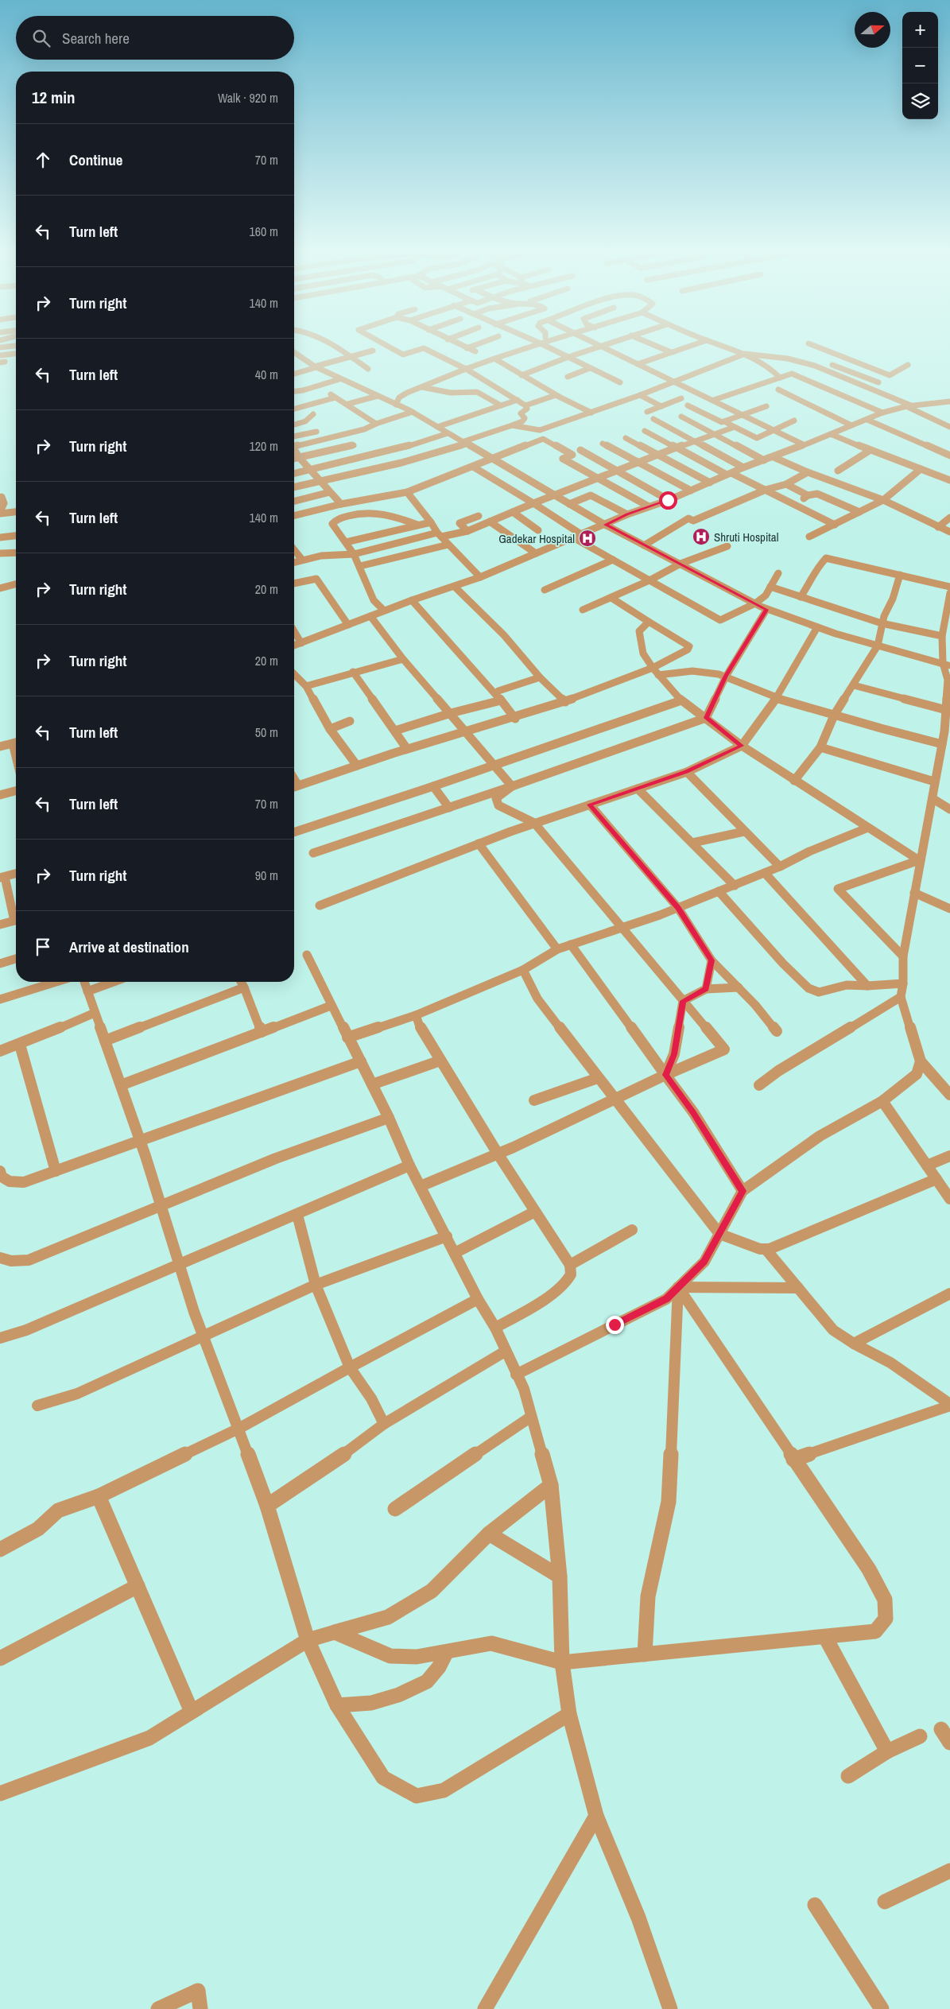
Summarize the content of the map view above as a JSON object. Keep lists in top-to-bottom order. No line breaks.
{"places":{"hospital":["Shruti Hospital","Gadekar Hospital"]},"north":"right","page":{"map_buttons":["+","−"],"search":"Search here","heading":["12 min","Walk · 920 m"],"list":[["Continue","70 m"],["Turn left","160 m"],["Turn right","140 m"],["Turn left","40 m"],["Turn right","120 m"],["Turn left","140 m"],["Turn right","20 m"],["Turn right","20 m"],["Turn left","50 m"],["Turn left","70 m"],["Turn right","90 m"],"Arrive at destination"]}}
